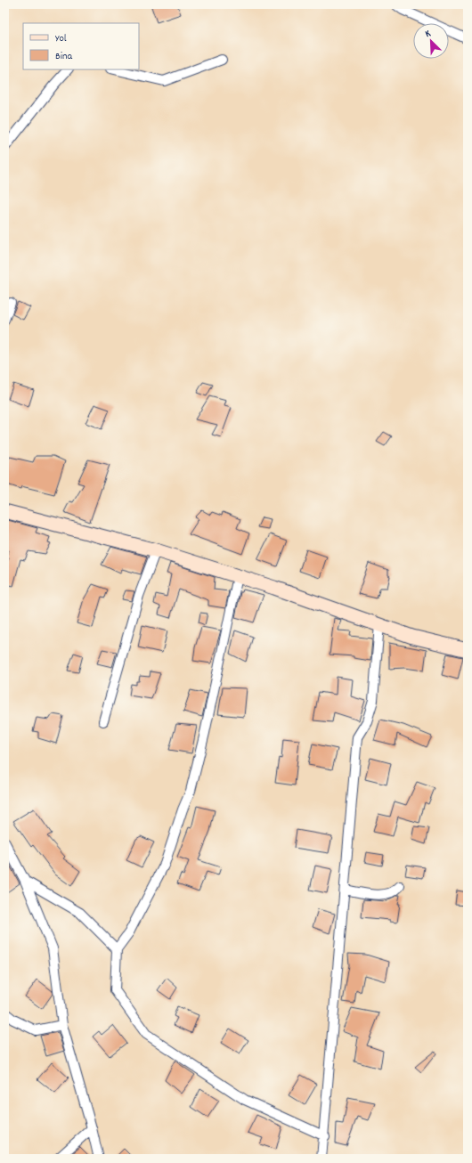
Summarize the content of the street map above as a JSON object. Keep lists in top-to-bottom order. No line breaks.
{"legend":["Yol","Bina"],"north":"top left"}
